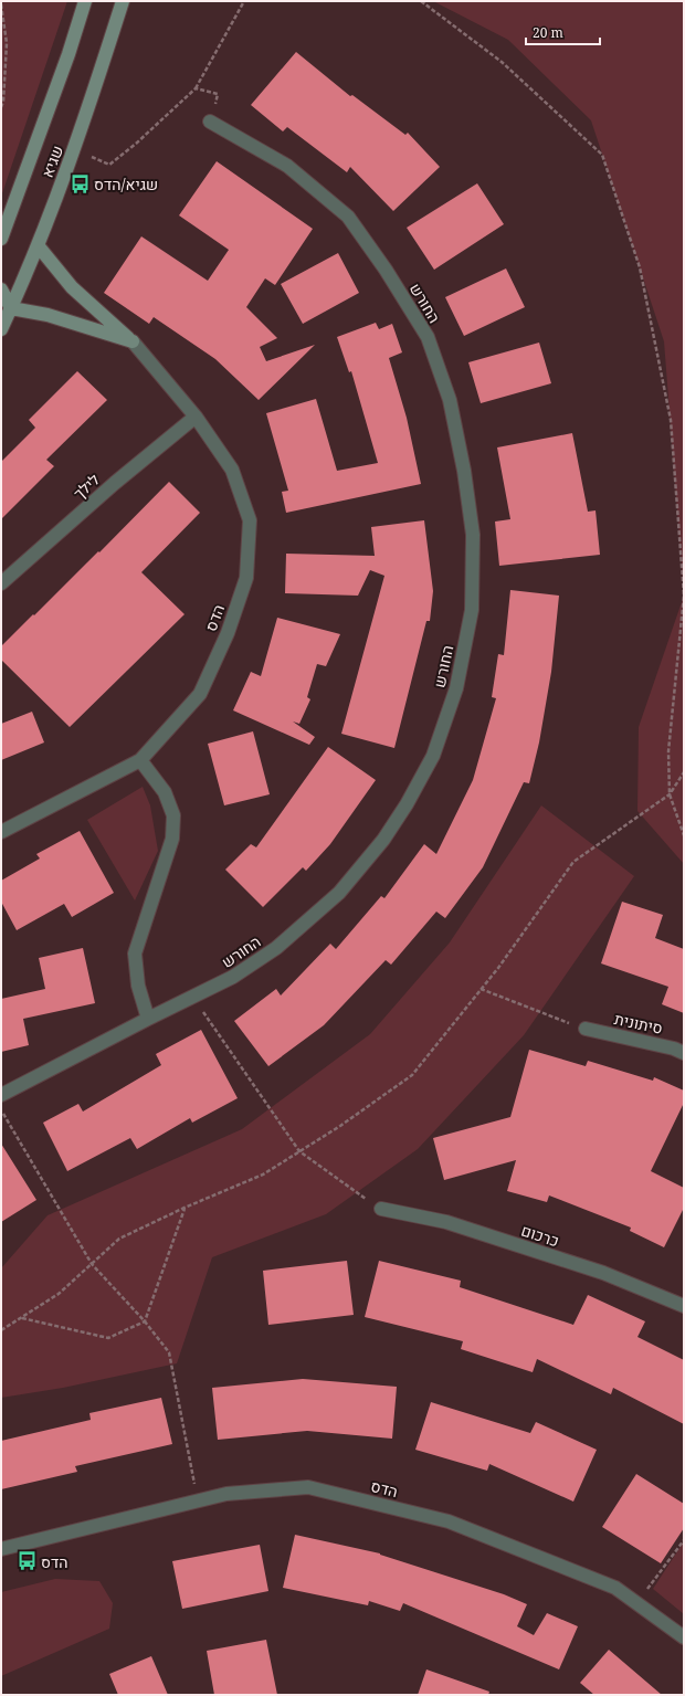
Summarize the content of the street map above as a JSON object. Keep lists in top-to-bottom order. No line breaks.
{"streets":{"street":["שגיא","החורש","לילך","הדס","סיתונית","כרכום"]},"crossings":[["לילך","הדס"]],"places":{"bus stop":["שגיא/הדס","הדס"]},"scale_bar":"20 m"}
